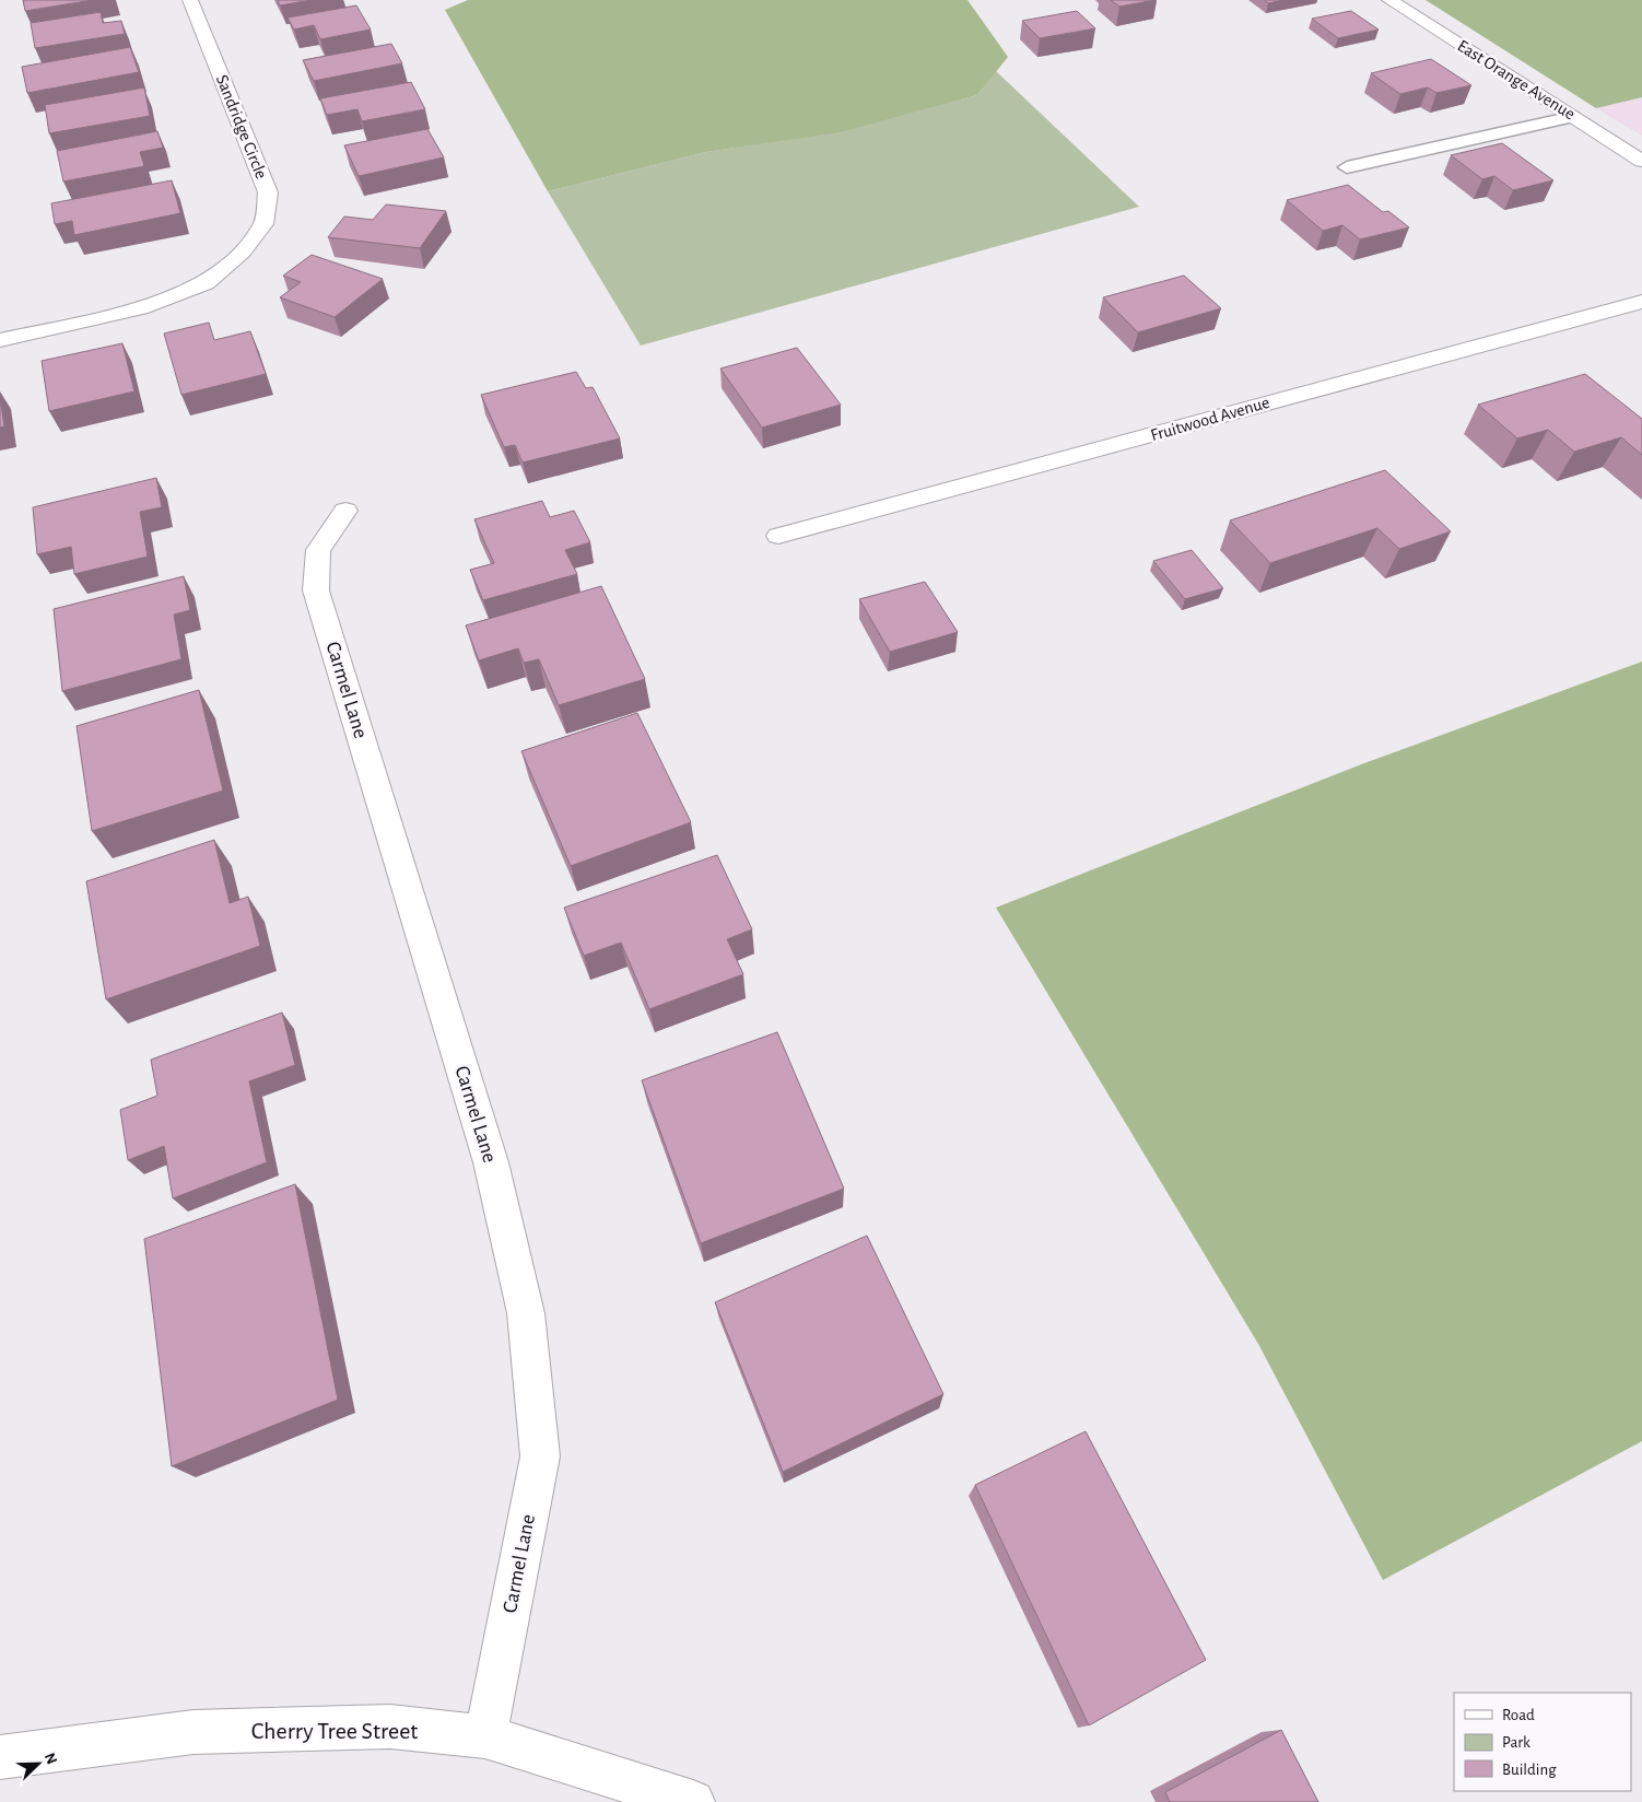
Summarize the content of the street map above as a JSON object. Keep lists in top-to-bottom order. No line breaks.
{"streets":{"street":["East Orange Avenue","Sandridge Circle","Fruitwood Avenue","Carmel Lane","Cherry Tree Street"]},"crossings":[["Carmel Lane","Cherry Tree Street"]],"legend":["Road","Park","Building"],"north":"top right"}
